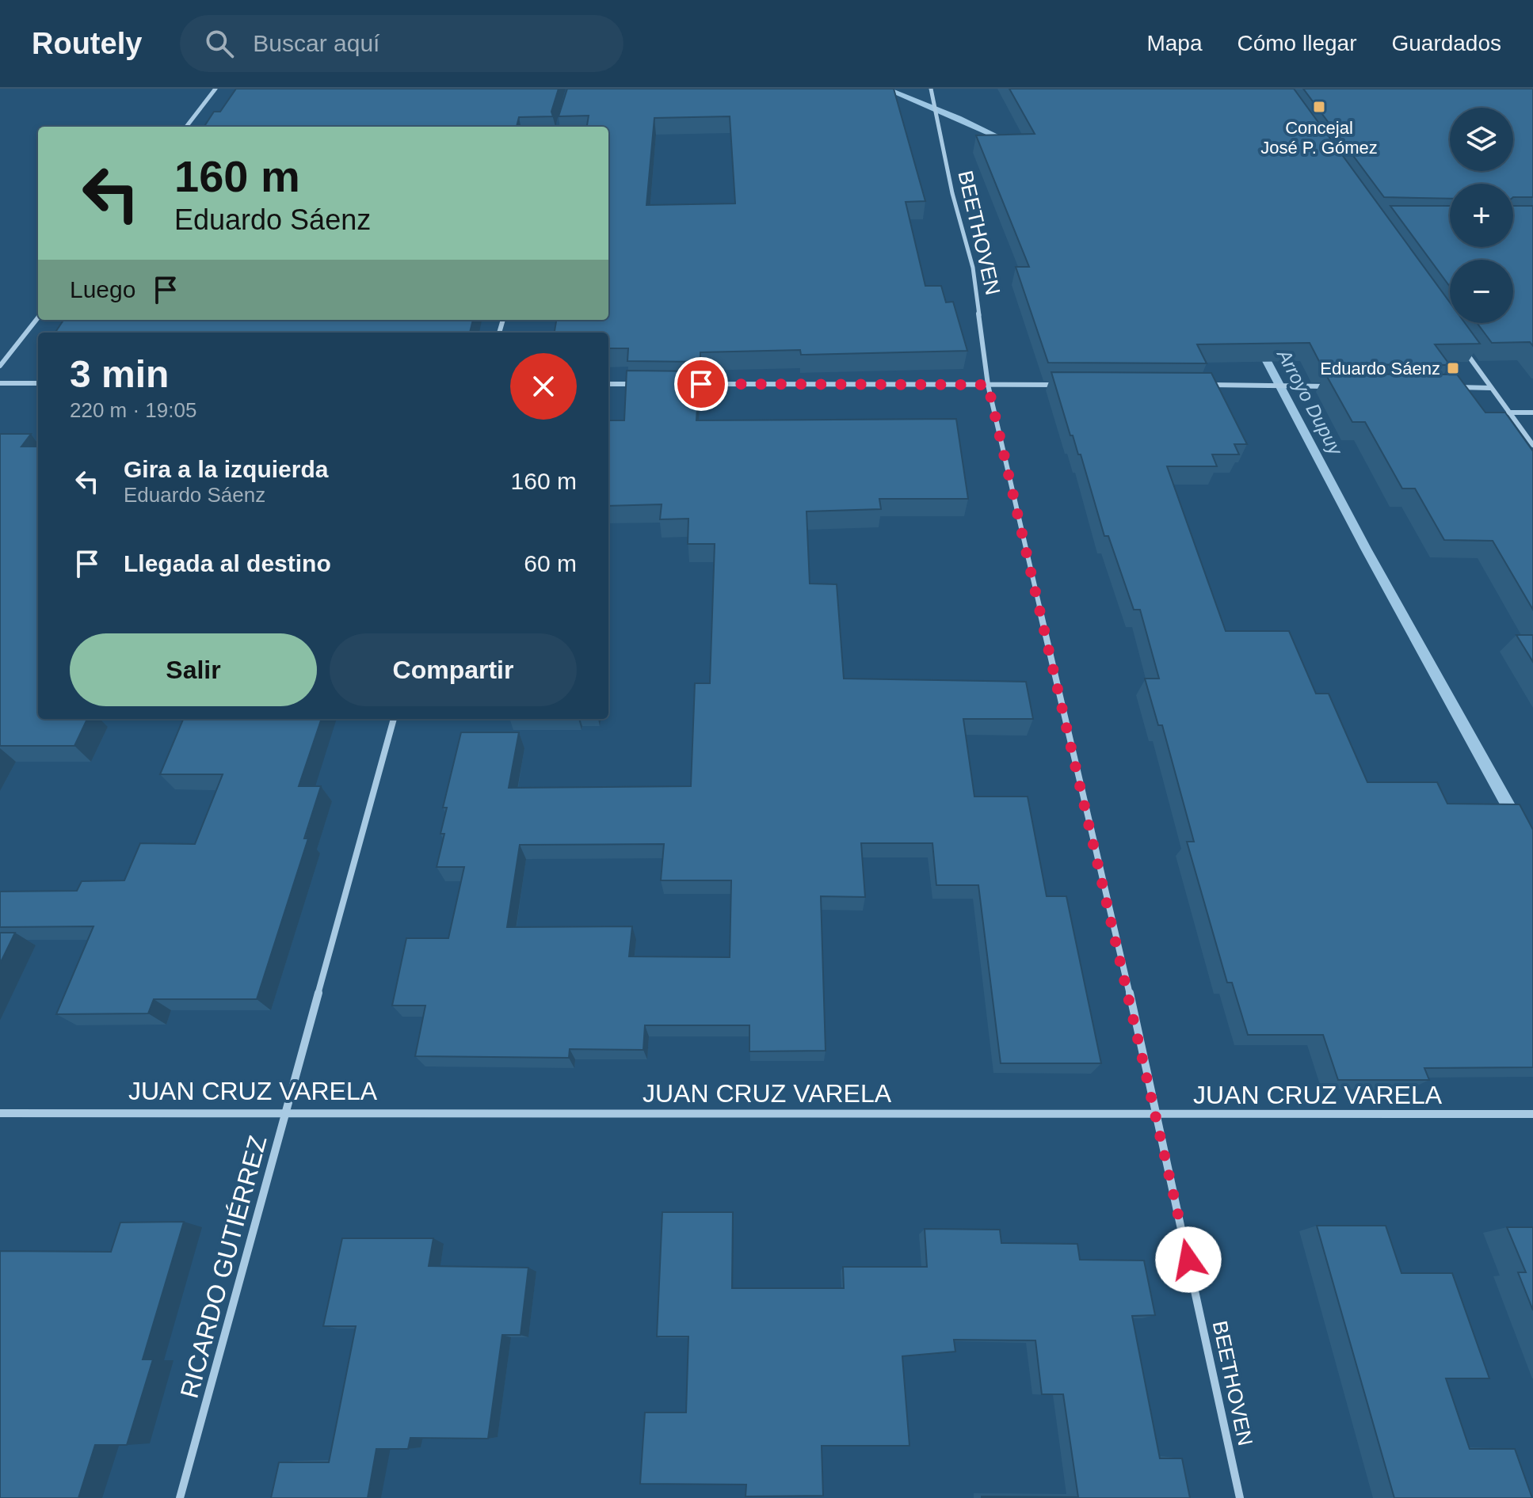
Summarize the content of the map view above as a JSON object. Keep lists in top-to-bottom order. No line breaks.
{"streets":{"street":["BEETHOVEN","JUAN CRUZ VARELA","RICARDO GUTIÉRREZ"]},"crossings":[["BEETHOVEN","JUAN CRUZ VARELA"],["JUAN CRUZ VARELA","RICARDO GUTIÉRREZ"]],"water":["Arroyo Dupuy"],"places":{"transit":["Concejal José P. Gómez","Eduardo Sáenz"]},"page":{"header":"Routely","search":"Buscar aquí","nav":["Mapa","Cómo llegar","Guardados"],"map_buttons":["+","−"],"turn":["160 m","Eduardo Sáenz"],"then":"Luego","heading":["3 min","220 m · 19:05"],"list":[{"name":"Gira a la izquierda","note":"Eduardo Sáenz","value":"160 m"},{"name":"Llegada al destino","value":"60 m"}],"buttons":["Salir","Compartir"]}}
